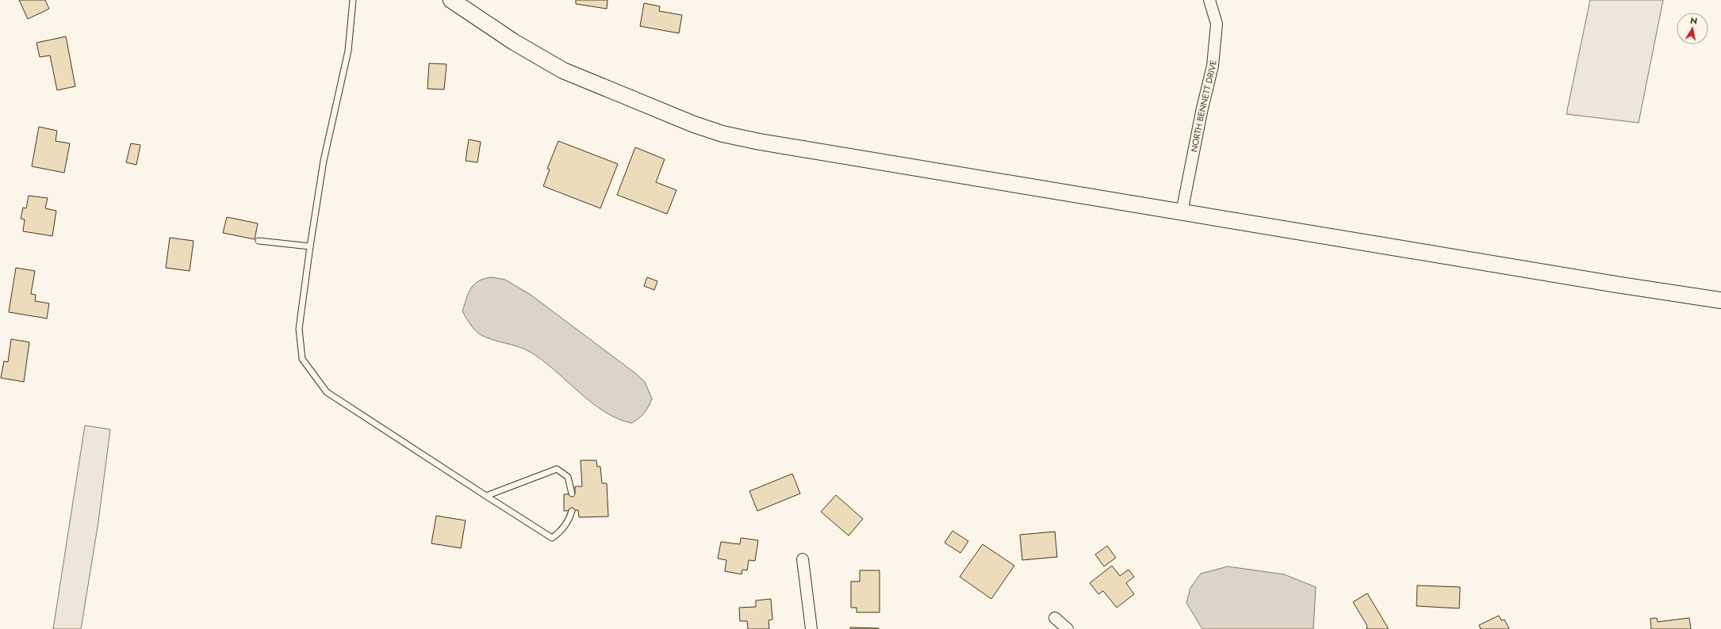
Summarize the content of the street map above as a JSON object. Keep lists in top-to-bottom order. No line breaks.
{"streets":{"street":["NORTH BENNETT DRIVE"]},"north":"top"}
